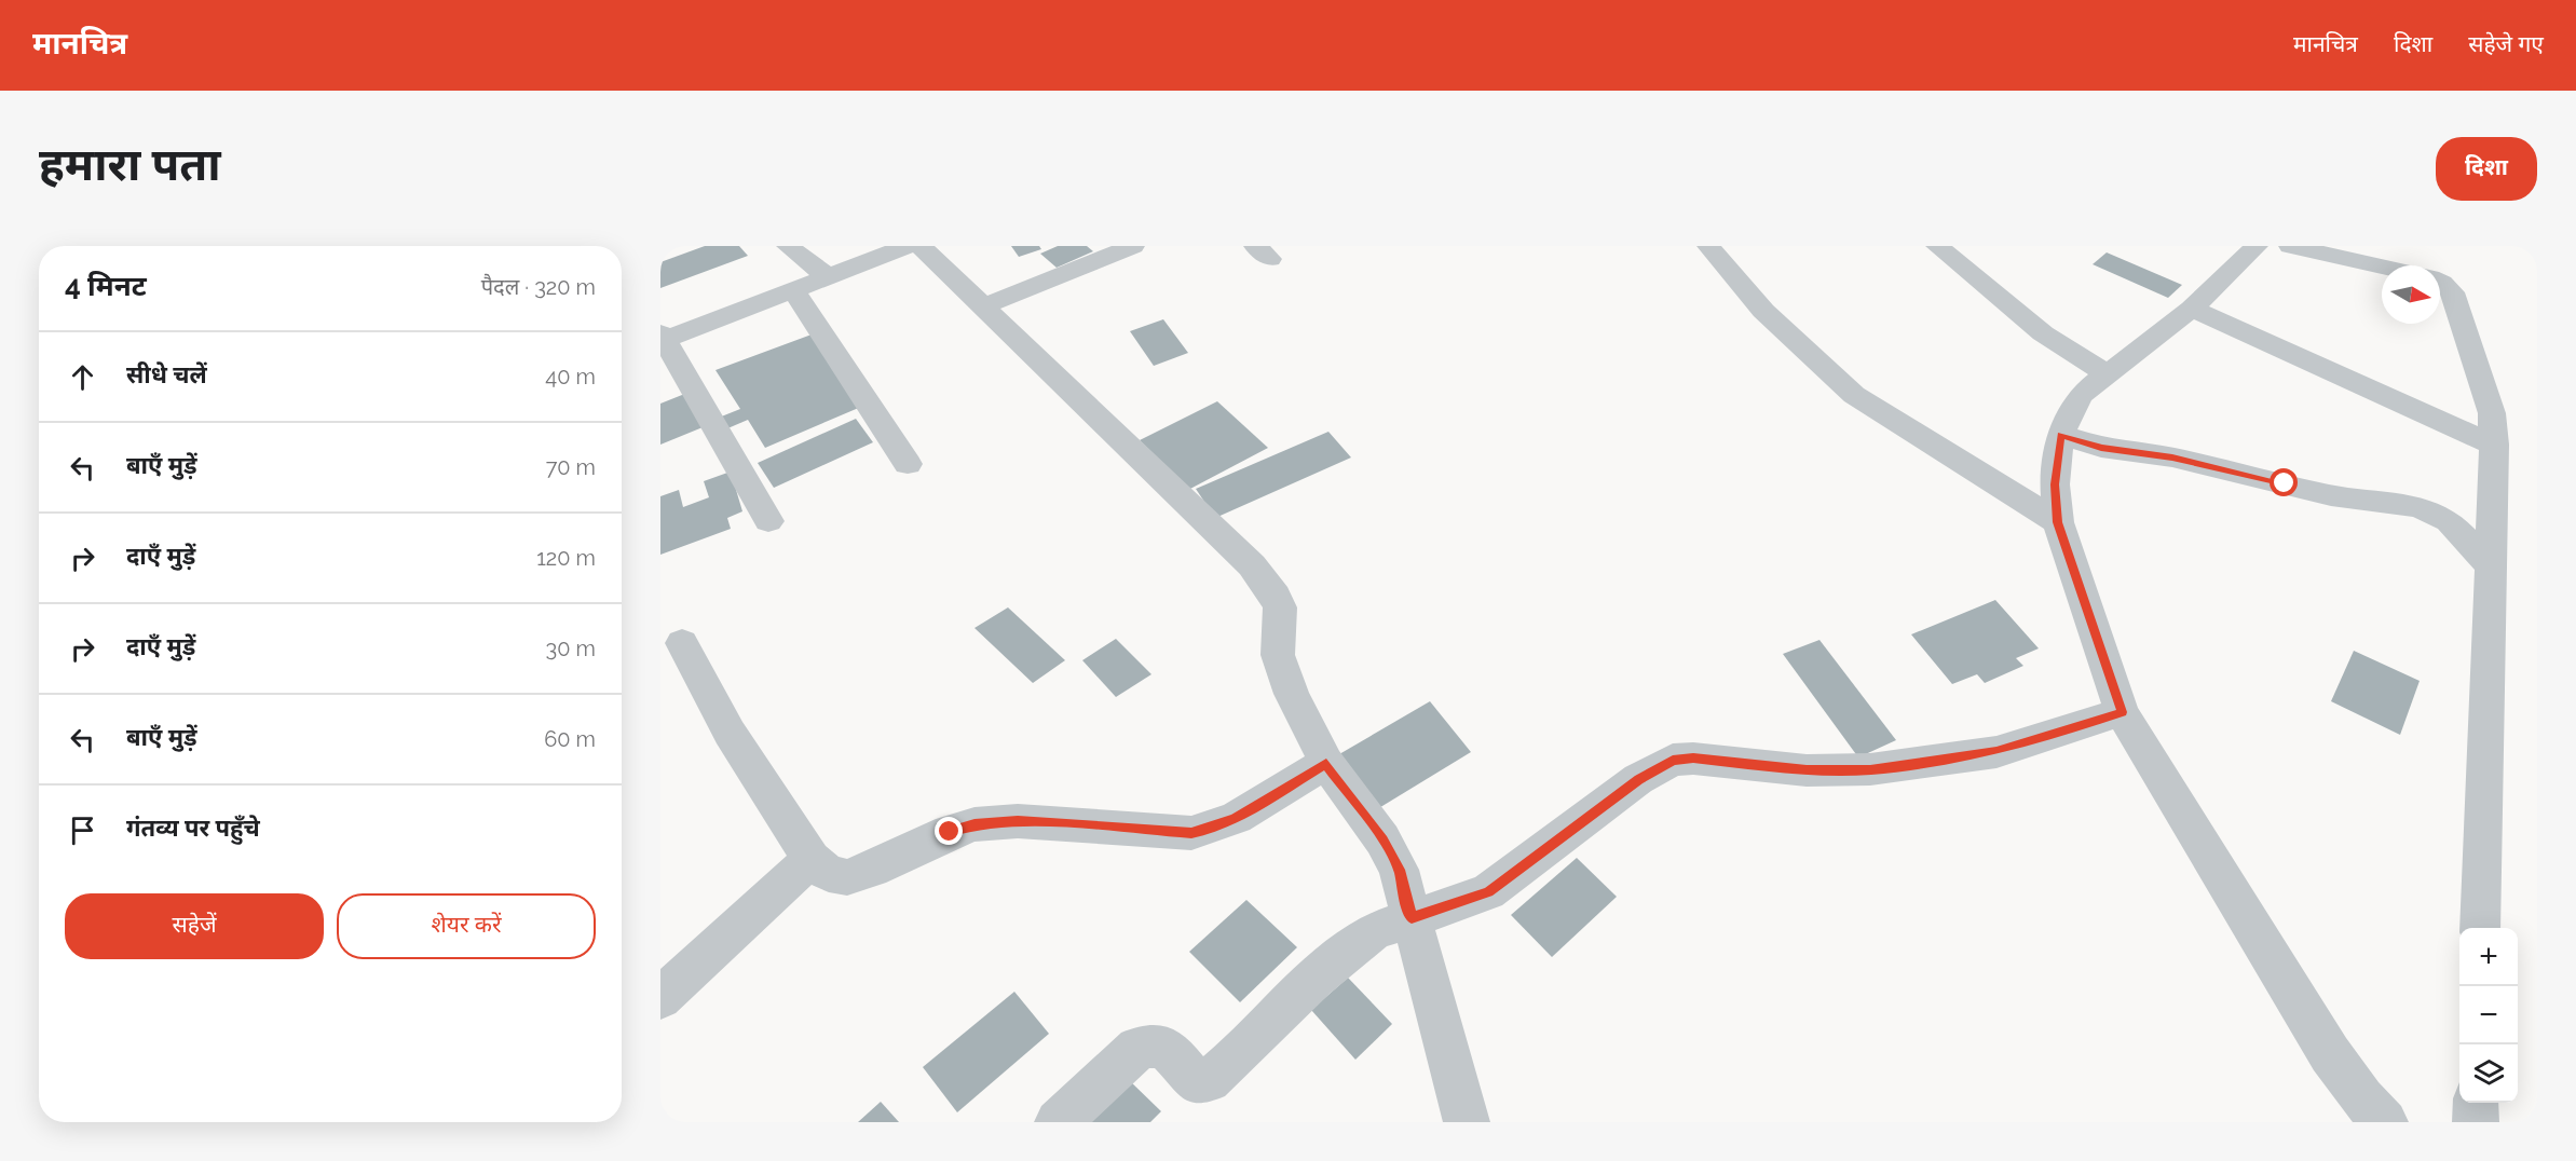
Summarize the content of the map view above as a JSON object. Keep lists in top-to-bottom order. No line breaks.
{"north":"right","page":{"header":"मानचित्र","nav":["मानचित्र","दिशा","सहेजे गए"],"buttons":["दिशा",["सहेजें","शेयर करें"]],"title":"हमारा पता","heading":["4 मिनट","पैदल · 320 m"],"list":[["सीधे चलें","40 m"],["बाएँ मुड़ें","70 m"],["दाएँ मुड़ें","120 m"],["दाएँ मुड़ें","30 m"],["बाएँ मुड़ें","60 m"],"गंतव्य पर पहुँचे"],"map_buttons":["+","−"]}}
